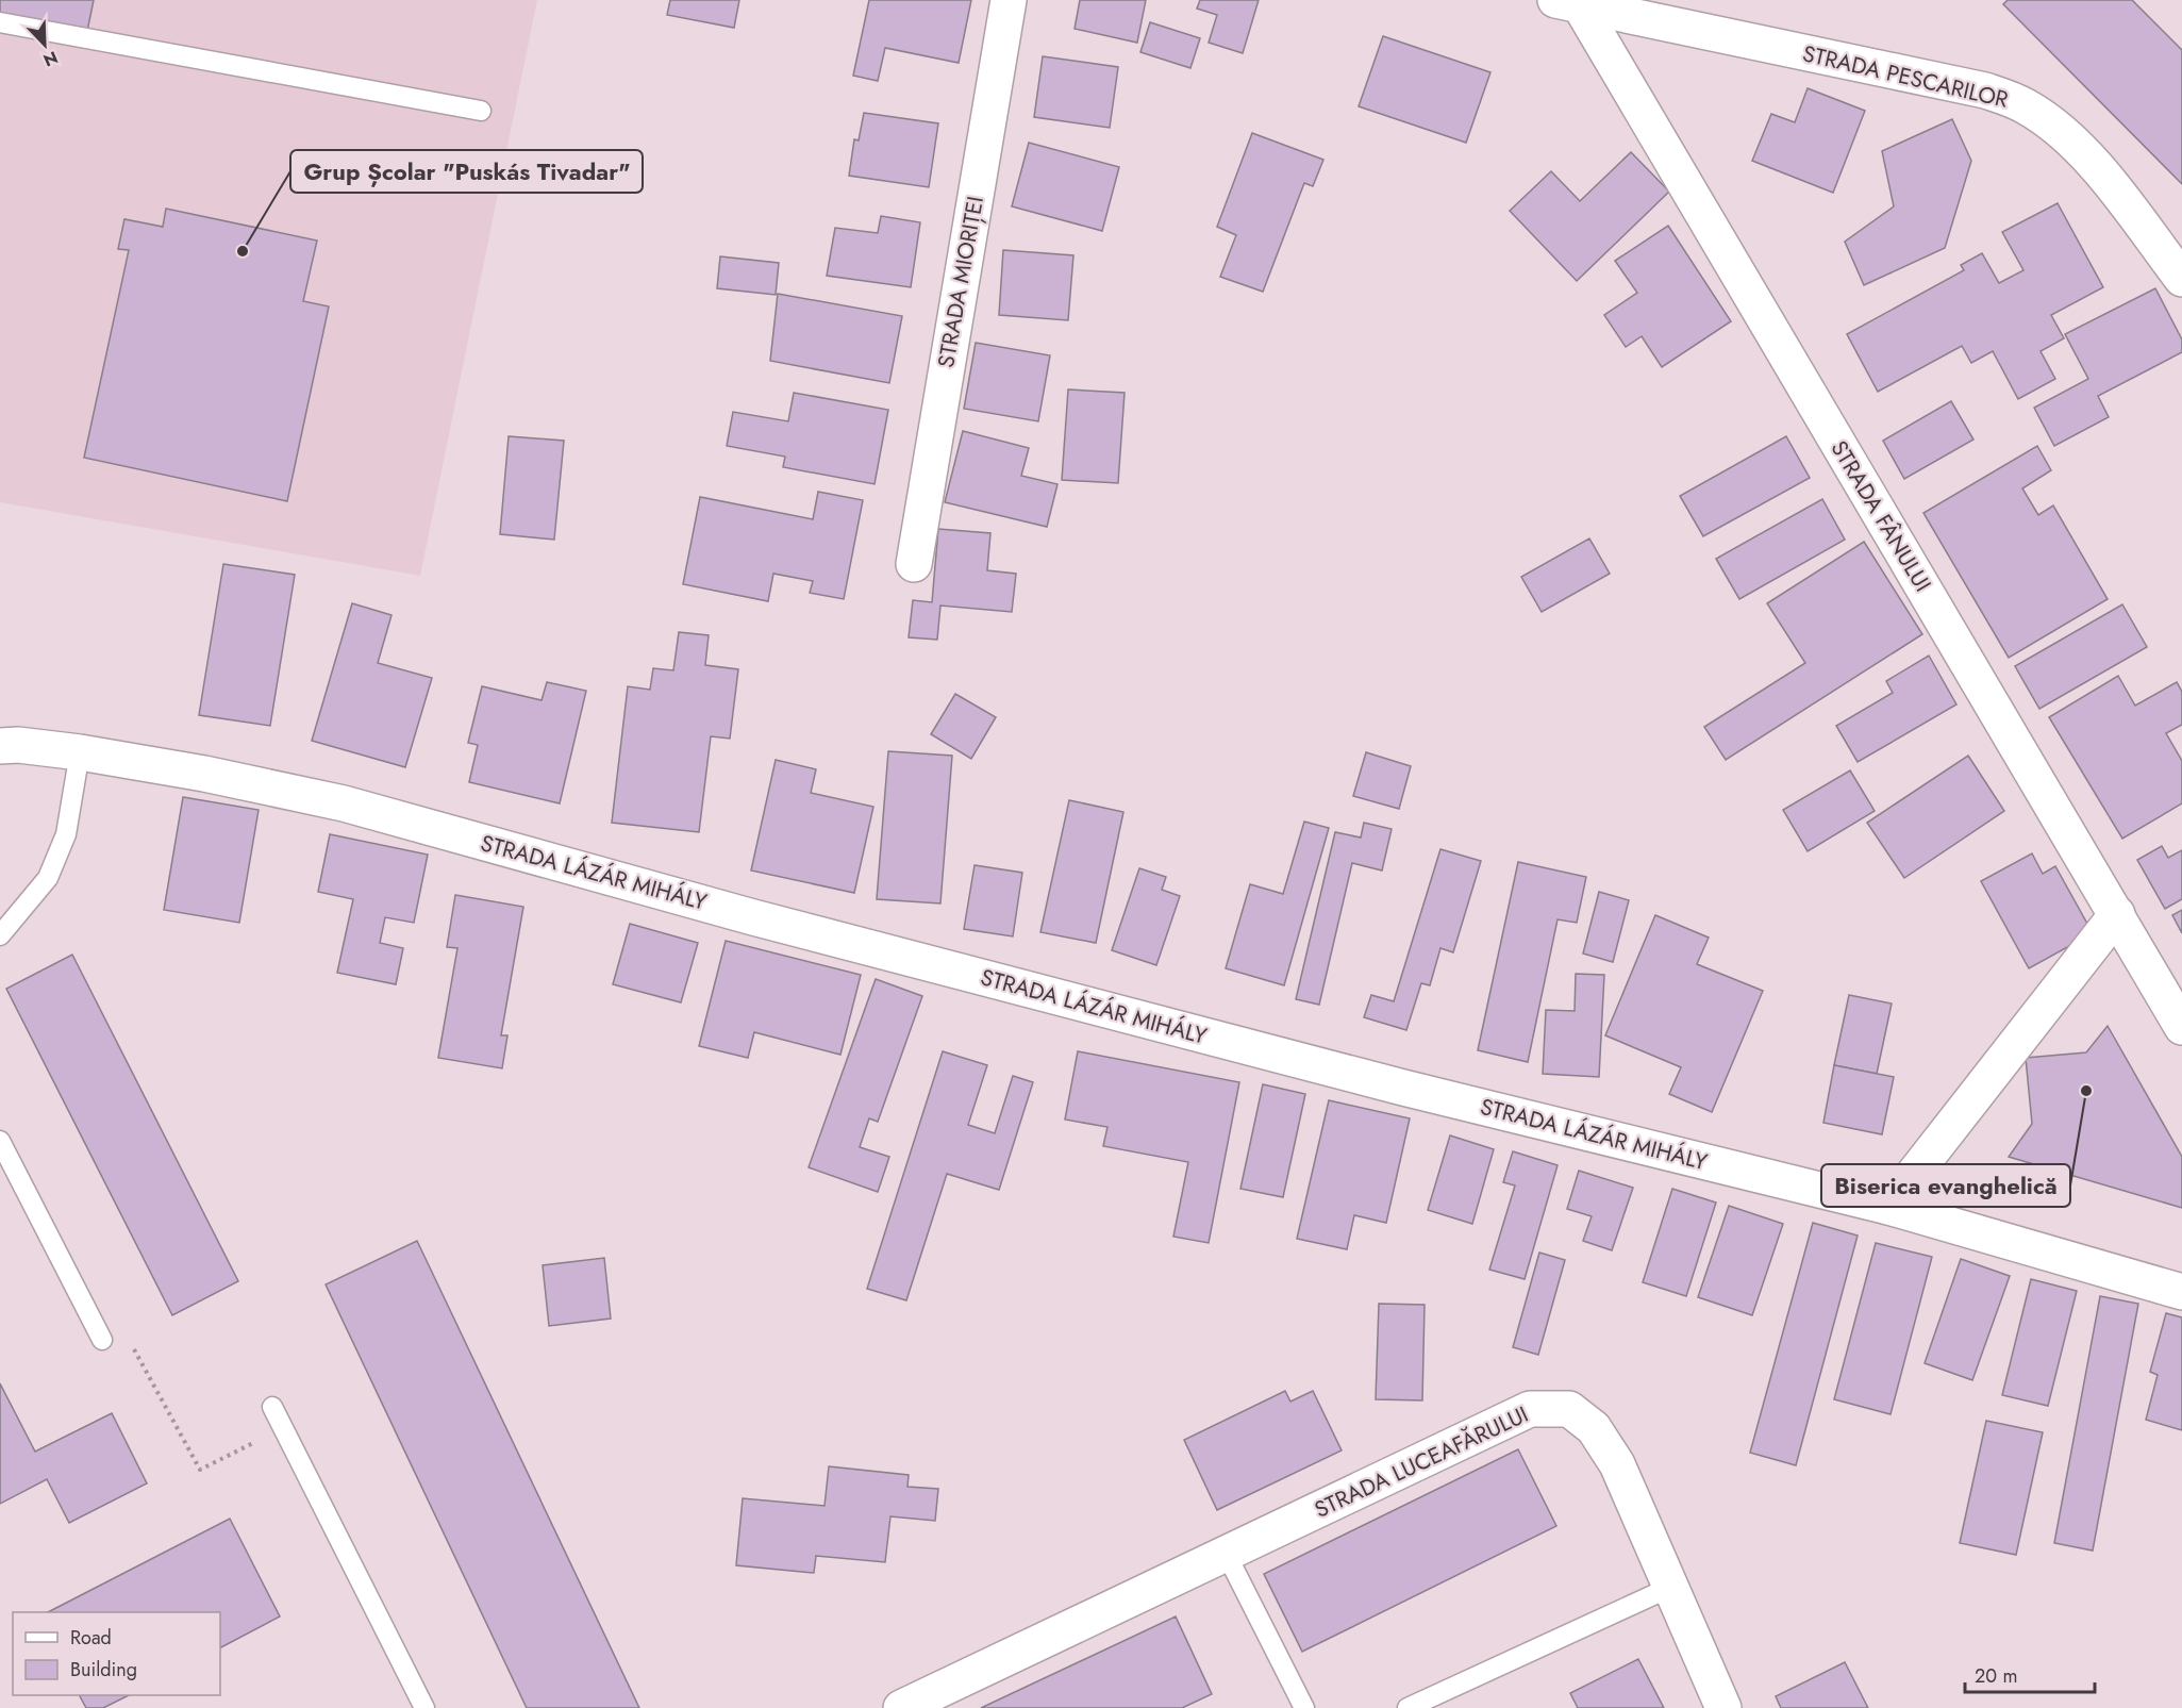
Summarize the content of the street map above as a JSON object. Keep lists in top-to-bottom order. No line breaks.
{"streets":{"street":["STRADA PESCARILOR","STRADA MIORIȚEI","STRADA FÂNULUI","STRADA LÁZÁR MIHÁLY","STRADA LUCEAFĂRULUI"]},"crossings":[["STRADA PESCARILOR","STRADA FÂNULUI"]],"places":["Grup Școlar \"Puskás Tivadar\"","Biserica evanghelică"],"legend":["Road","Building"],"scale_bar":"20 m","north":"bottom right"}
